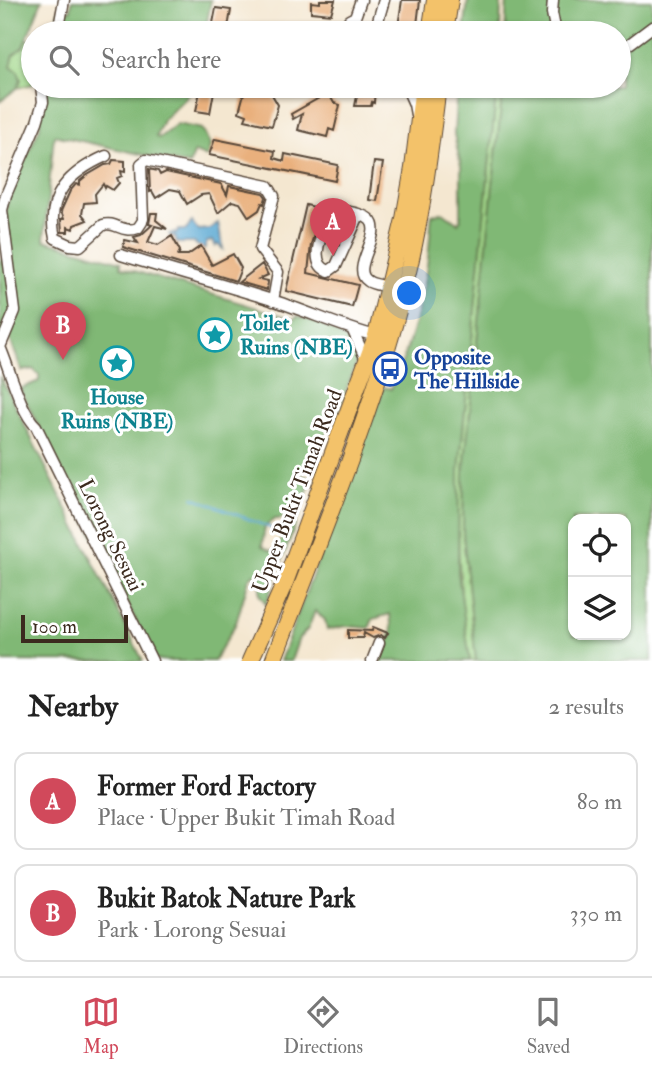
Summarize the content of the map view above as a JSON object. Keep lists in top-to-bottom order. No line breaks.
{"streets":{"highway":["Upper Bukit Timah Road"],"street":["Lorong Sesuai"]},"places":{"place":["Toilet Ruins (NBE)","House Ruins (NBE)"],"bus stop":["Opposite The Hillside"]},"scale_bar":"100 m","page":{"search":"Search here","pins":["A","B"],"scale":"100 m","heading":["Nearby","2 results"],"list":[{"mark":"A","name":"Former Ford Factory","note":"Place · Upper Bukit Timah Road","value":"80 m"},{"mark":"B","name":"Bukit Batok Nature Park","note":"Park · Lorong Sesuai","value":"330 m"}],"nav":["Map","Directions","Saved"]}}
